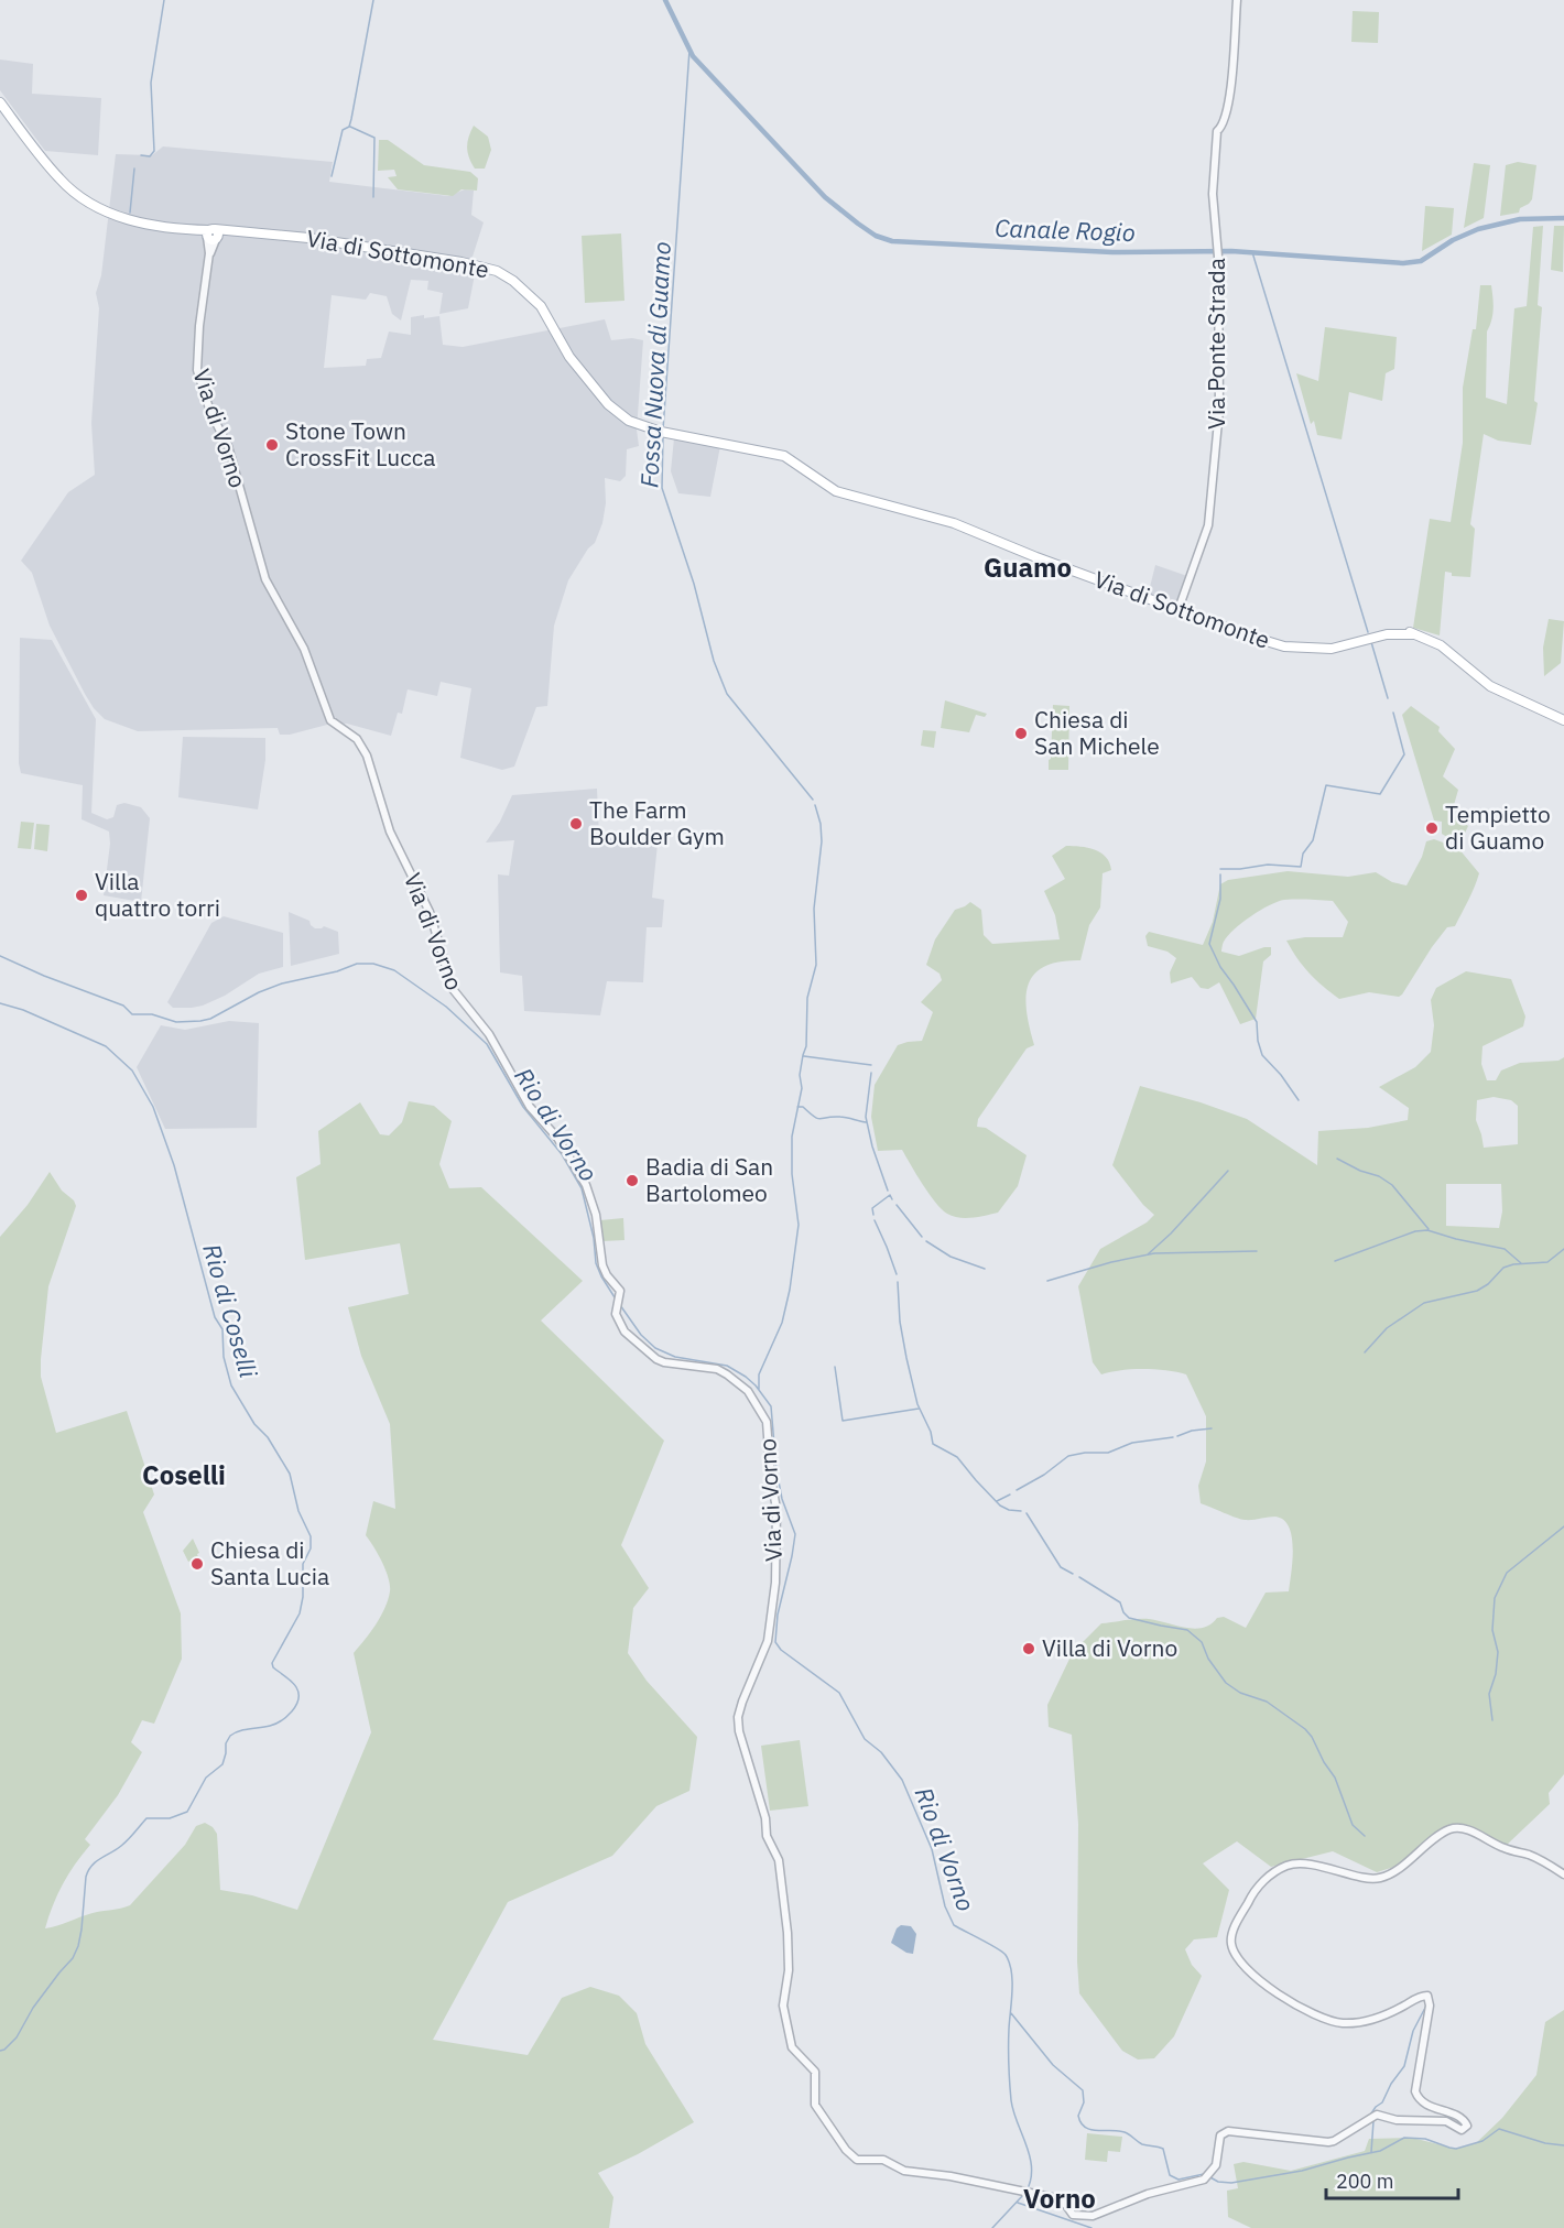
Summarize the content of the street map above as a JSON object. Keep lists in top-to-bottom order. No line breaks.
{"streets":{"main road":["Via di Sottomonte"],"street":["Via Ponte Strada","Via di Vorno"]},"crossings":[["Via di Sottomonte","Via Ponte Strada"],["Via di Sottomonte","Via di Vorno"]],"districts":["Guamo","Coselli","Vorno"],"water":["Canale Rogio","Fossa Nuova di Guamo","Rio di Vorno","Rio di Coselli"],"places":["Stone Town CrossFit Lucca","Chiesa di San Michele","The Farm Boulder Gym","Tempietto di Guamo","Villa quattro torri","Badia di San Bartolomeo","Chiesa di Santa Lucia","Villa di Vorno"],"scale_bar":"200 m"}
